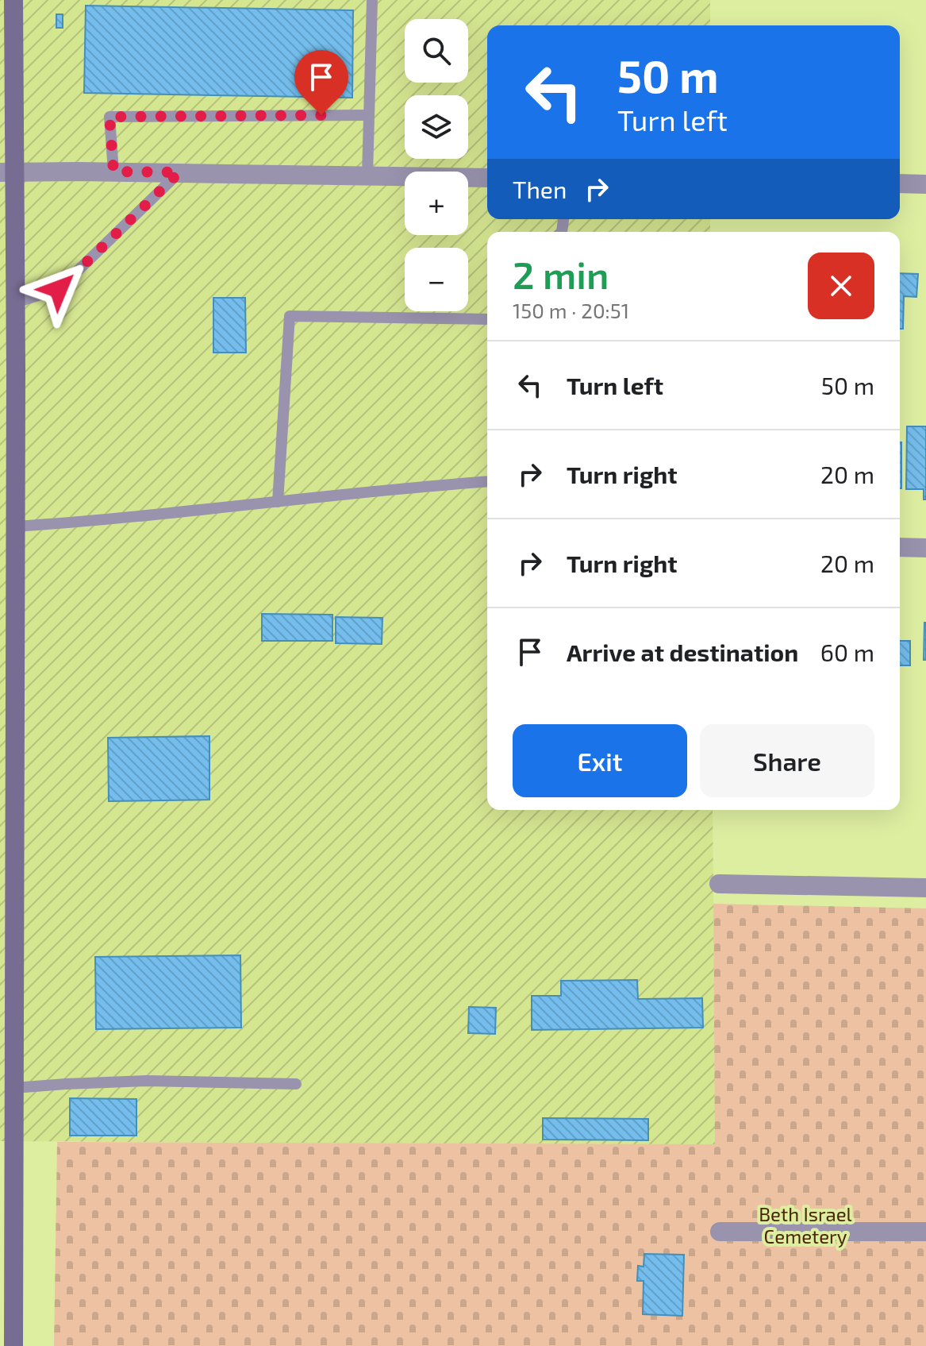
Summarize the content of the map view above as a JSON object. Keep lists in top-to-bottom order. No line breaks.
{"parks":["Beth Israel Cemetery"],"page":{"map_buttons":["+","−"],"turn":["50 m","Turn left"],"then":"Then","heading":["2 min","150 m · 20:51"],"list":[{"name":"Turn left","value":"50 m"},{"name":"Turn right","value":"20 m"},{"name":"Turn right","value":"20 m"},{"name":"Arrive at destination","value":"60 m"}],"buttons":["Exit","Share"]}}
